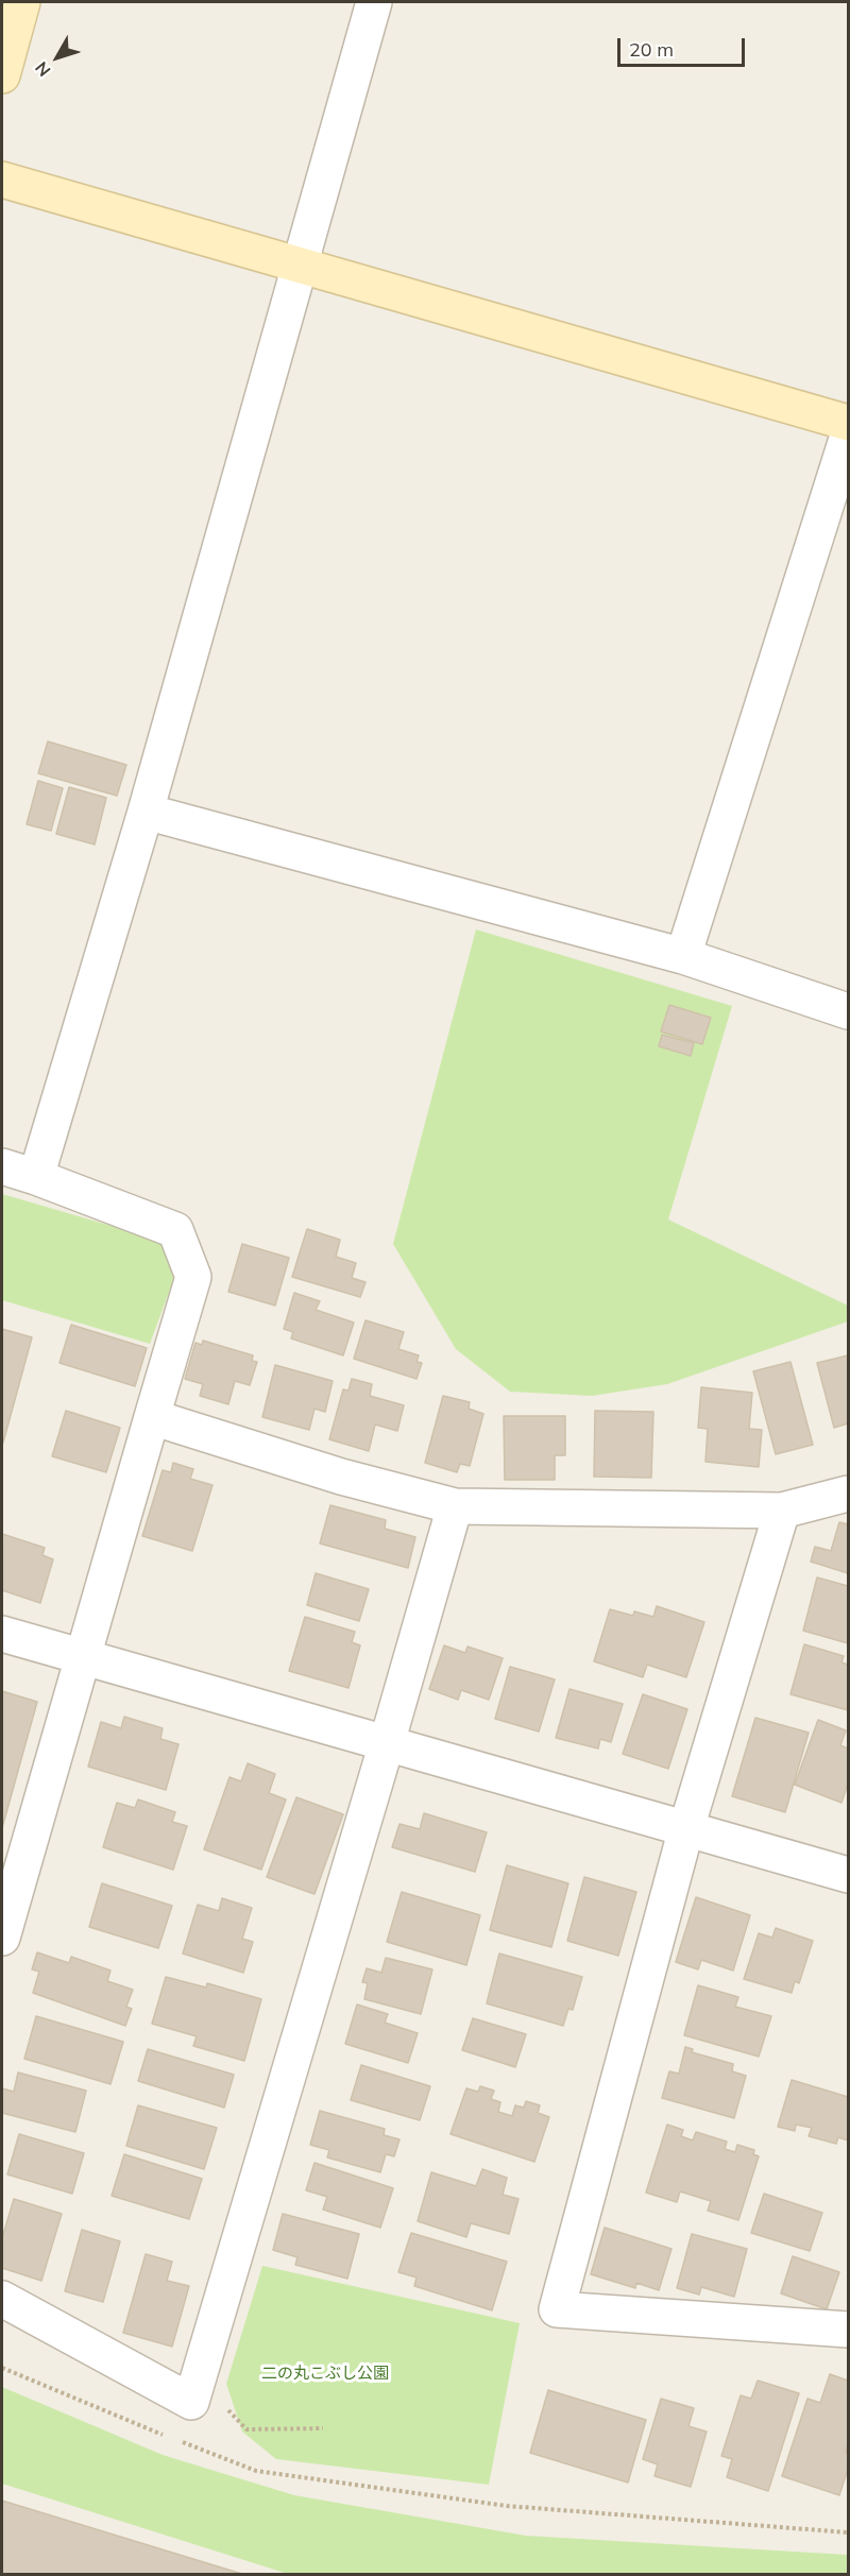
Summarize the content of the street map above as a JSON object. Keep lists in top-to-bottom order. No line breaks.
{"parks":["二の丸こぶし公園"],"scale_bar":"20 m","north":"bottom left"}
